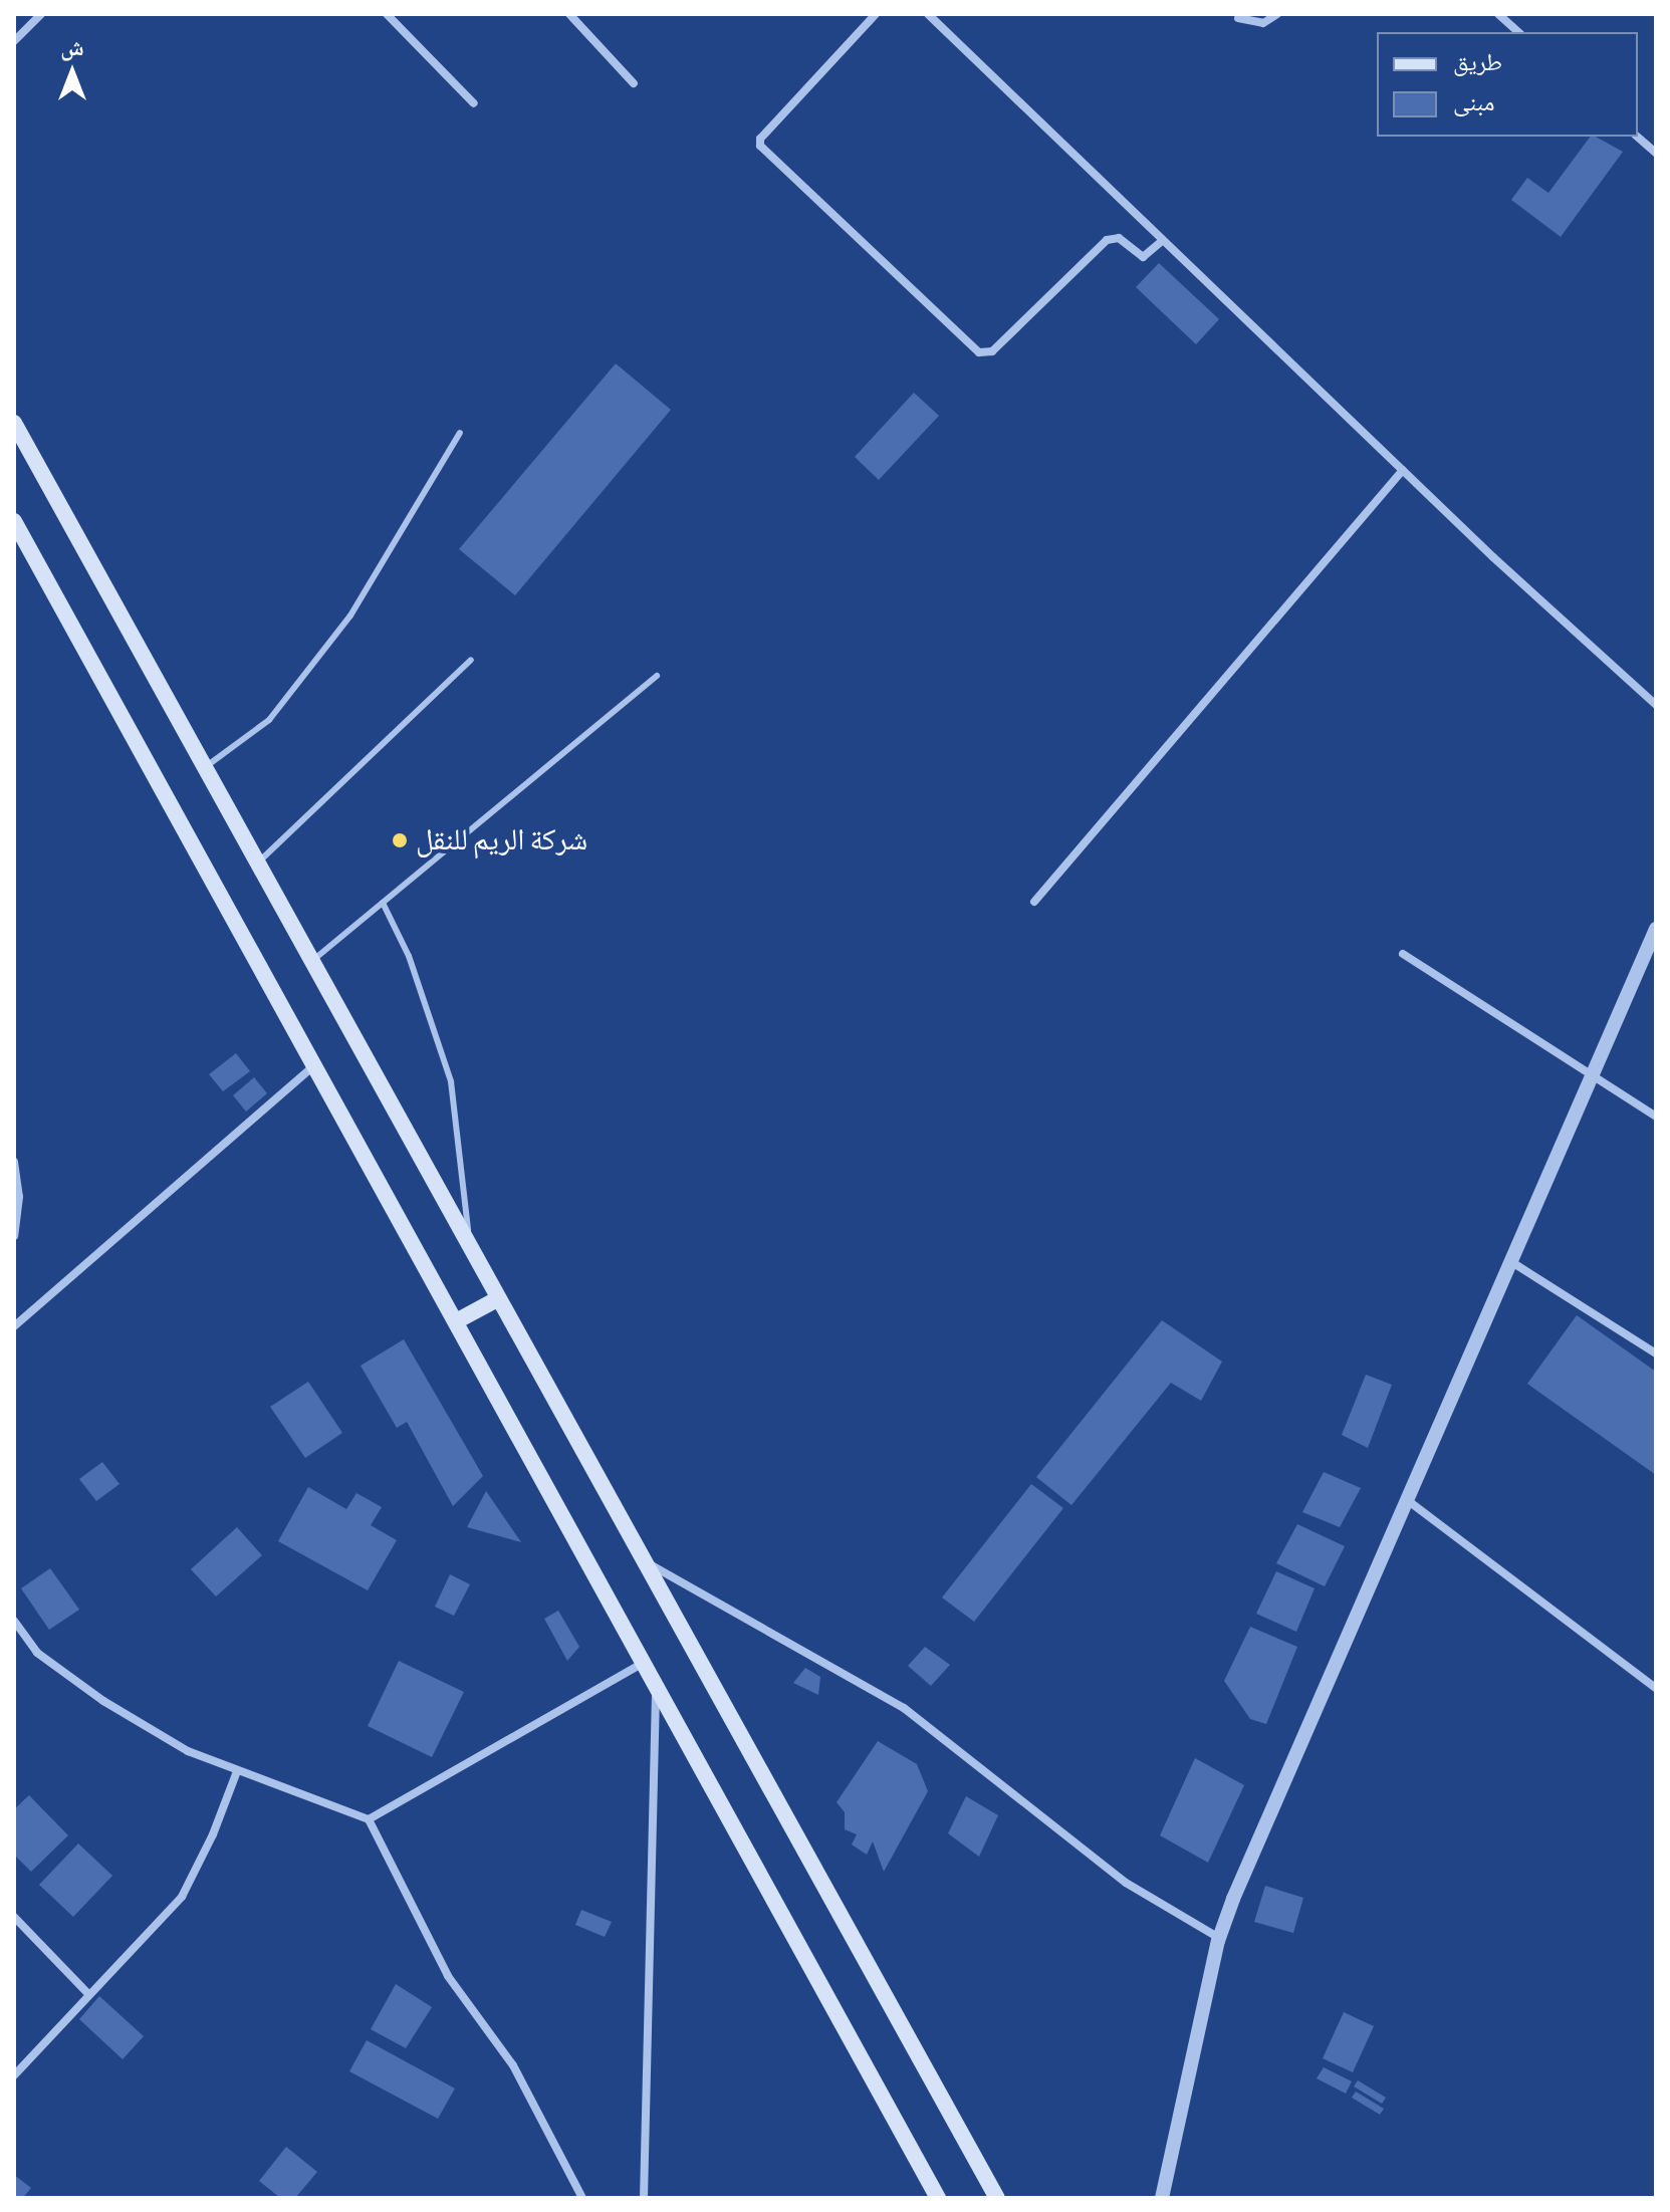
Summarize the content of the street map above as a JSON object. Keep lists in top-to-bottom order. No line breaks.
{"places":["شركة الريم للنقل"],"legend":["طريق","مبنى"],"north":"top"}
